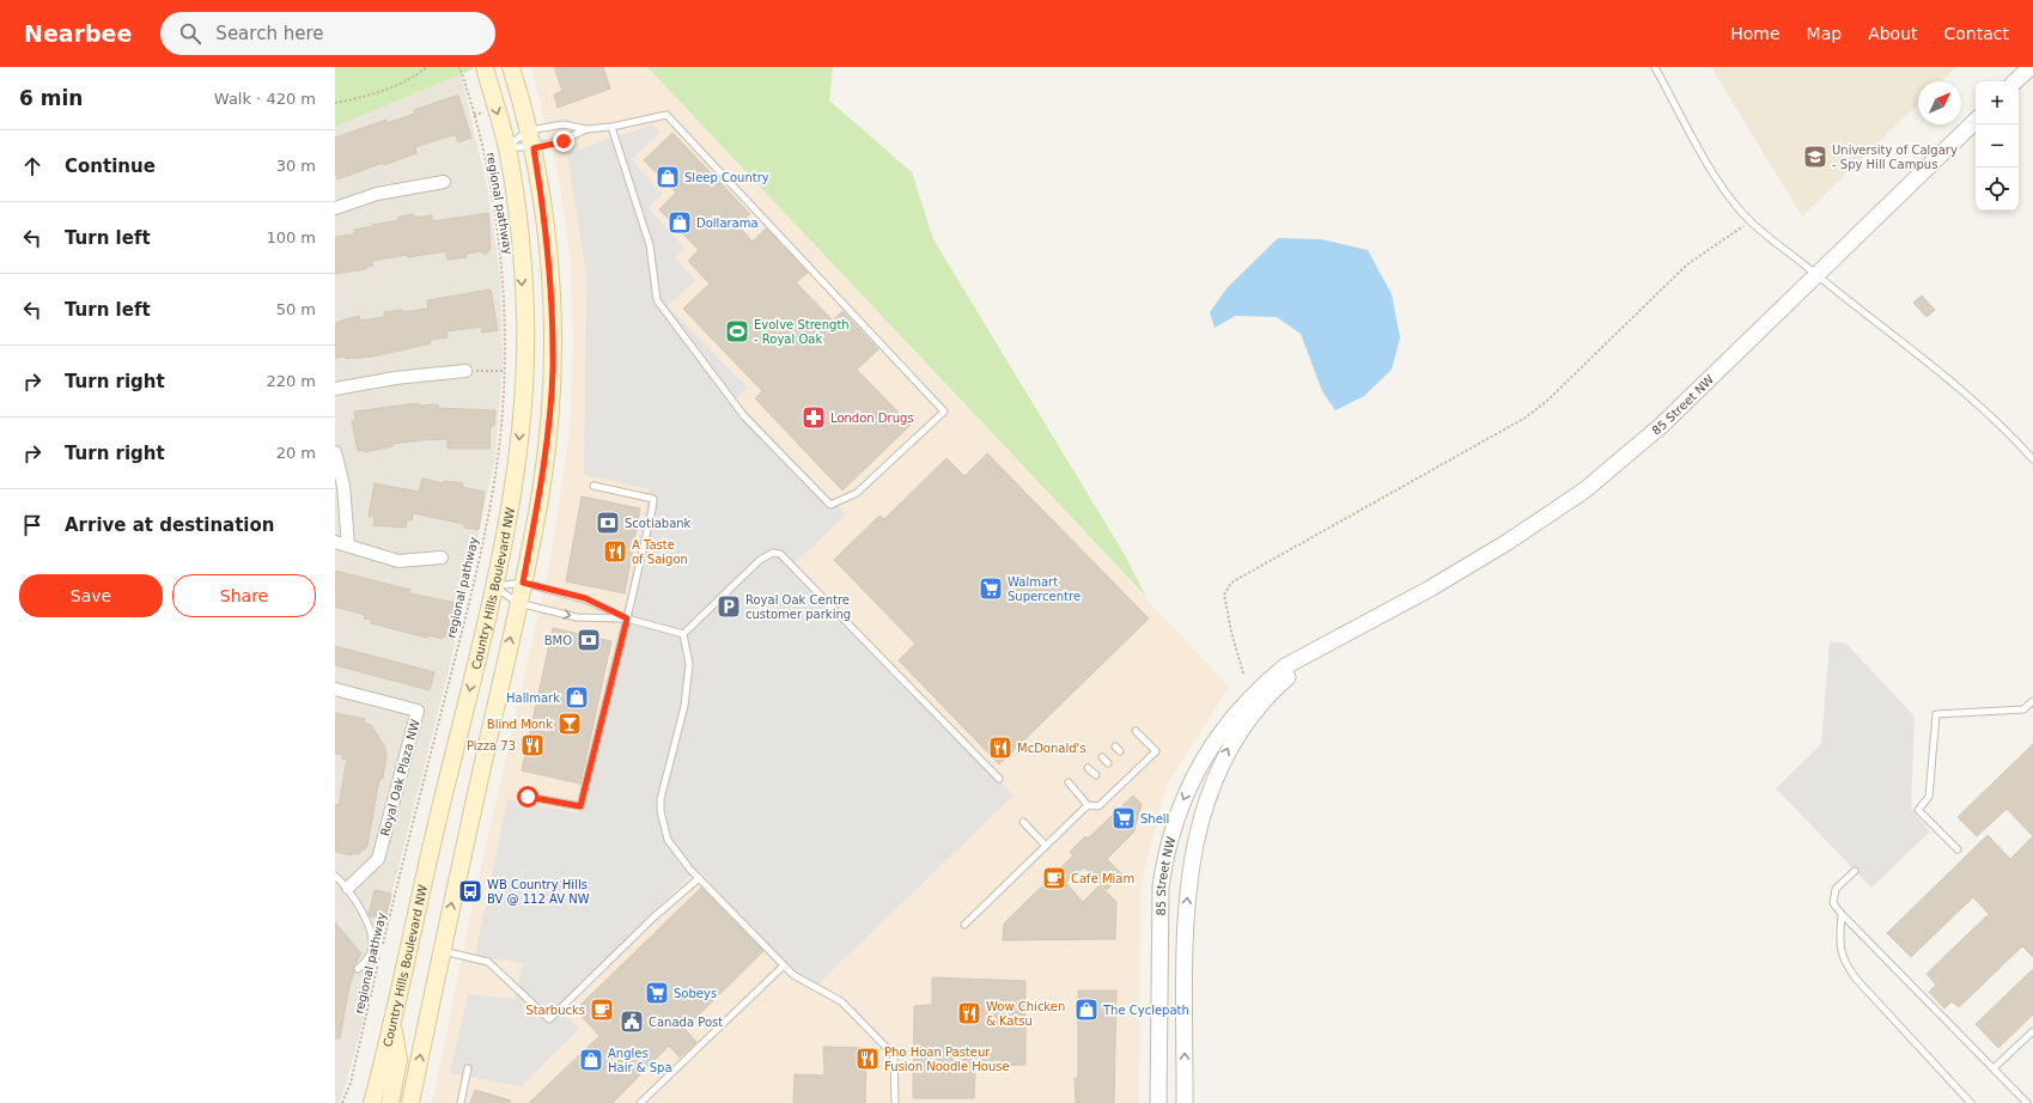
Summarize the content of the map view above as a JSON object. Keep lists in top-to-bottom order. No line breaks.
{"streets":{"main road":["Country Hills Boulevard NW"],"street":["85 Street NW","Royal Oak Plaza NW"],"path":["regional pathway"]},"places":{"school or university":["University of Calgary - Spy Hill Campus"],"shop":["Sleep Country","Dollarama","Hallmark","The Cyclepath","Angles Hair & Spa"],"sports":["Evolve Strength - Royal Oak"],"pharmacy":["London Drugs"],"bank":["Scotiabank","BMO"],"restaurant":["A Taste of Saigon","Pizza 73","McDonald's","Wow Chicken & Katsu","Pho Hoan Pasteur Fusion Noodle House"],"supermarket":["Walmart Supercentre","Shell","Sobeys"],"parking":["Royal Oak Centre customer parking"],"bar":["Blind Monk"],"cafe":["Cafe Miam","Starbucks"],"bus stop":["WB Country Hills BV @ 112 AV NW"],"public building":["Canada Post"]},"north":"top right","page":{"header":"Nearbee","search":"Search here","nav":["Home","Map","About","Contact"],"heading":["6 min","Walk · 420 m"],"map_buttons":["+","−"],"list":[["Continue","30 m"],["Turn left","100 m"],["Turn left","50 m"],["Turn right","220 m"],["Turn right","20 m"],"Arrive at destination"],"buttons":["Save","Share"]}}
